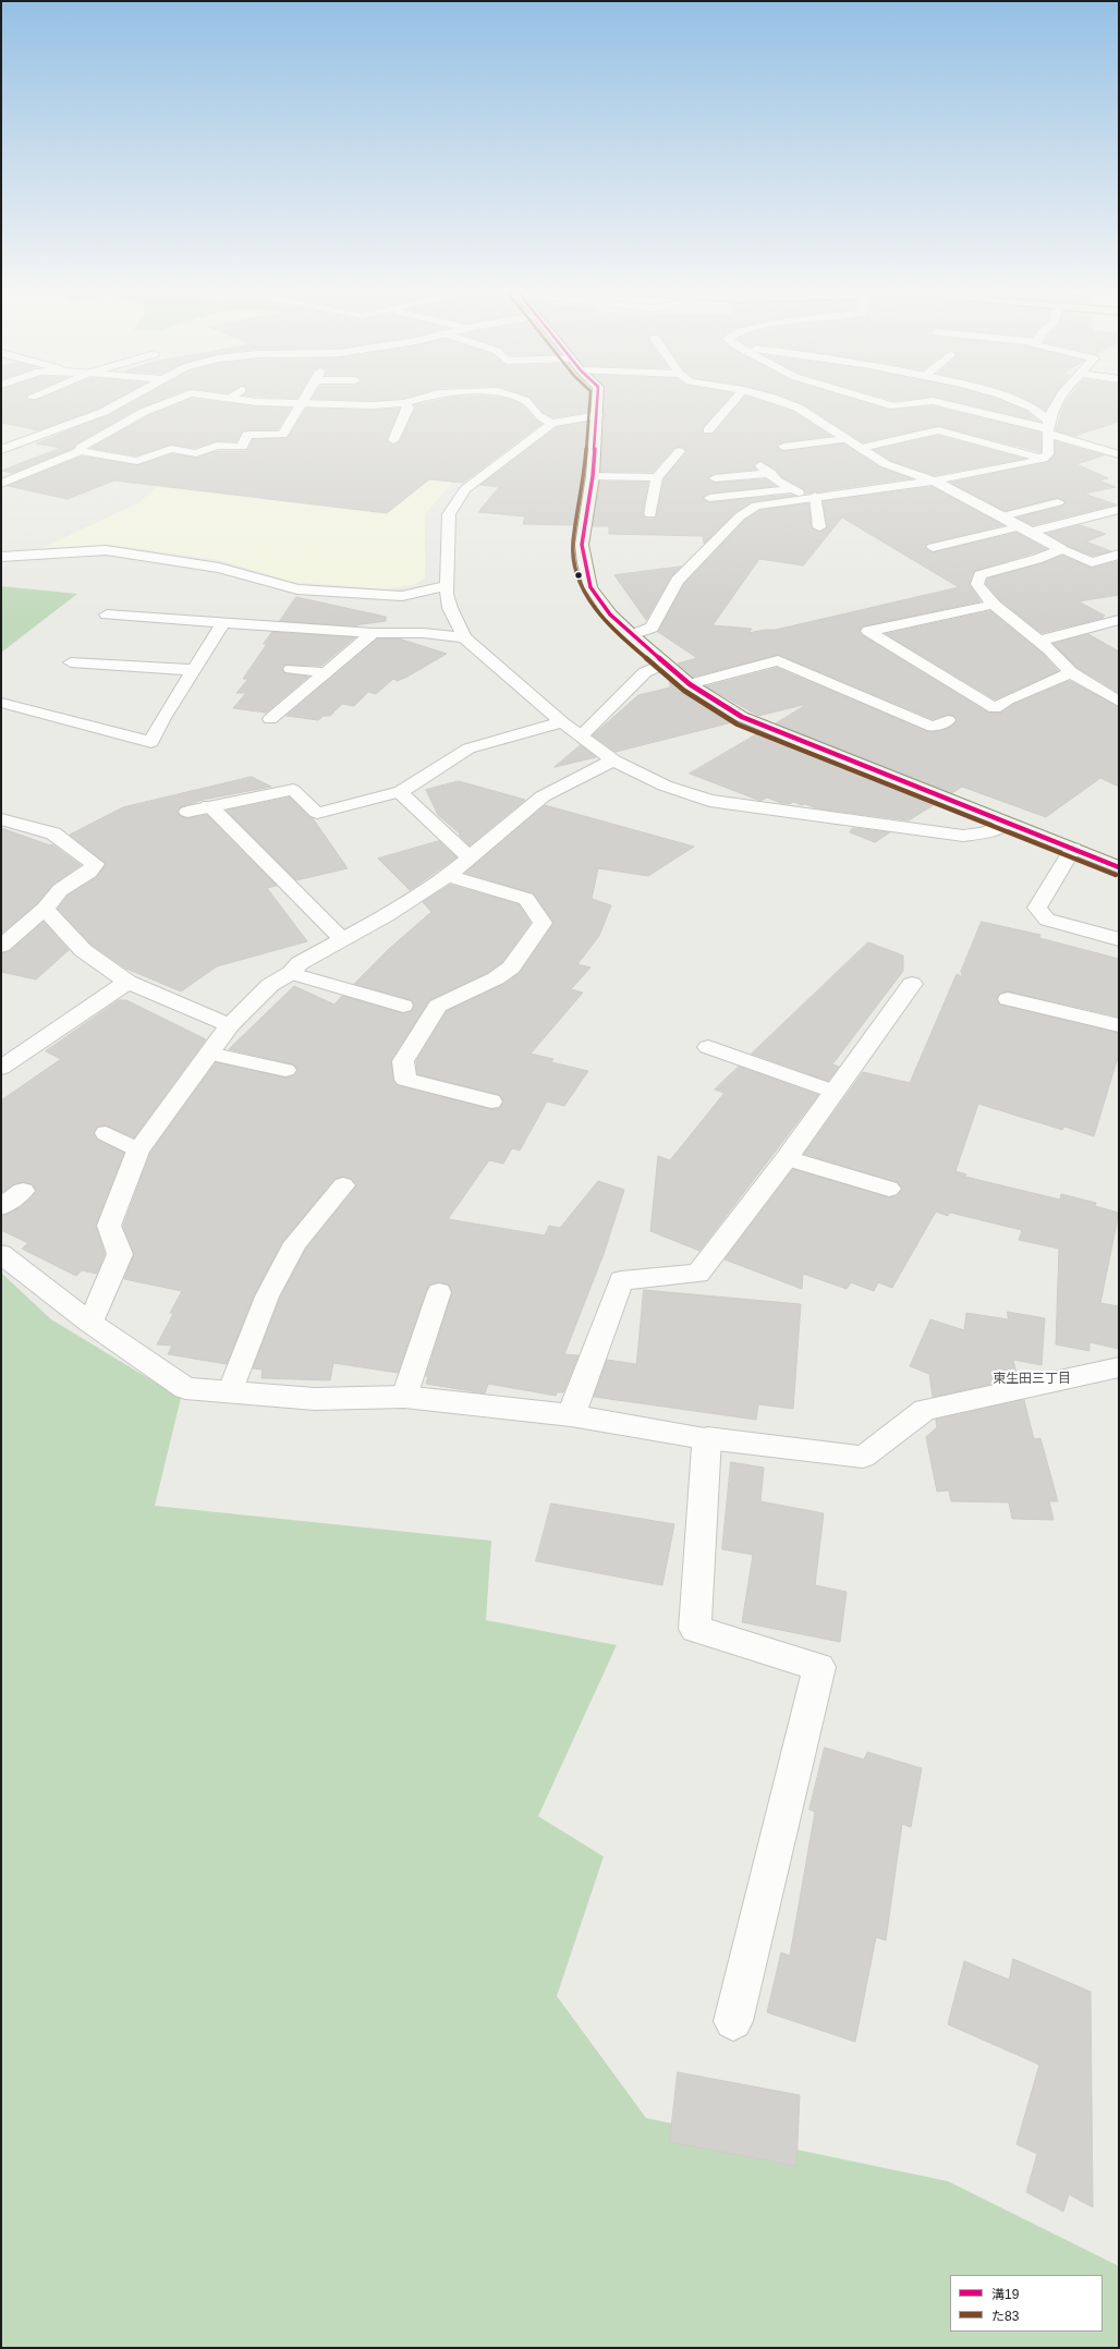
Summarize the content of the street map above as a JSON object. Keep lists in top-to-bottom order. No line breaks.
{"districts":["東生田三丁目"],"lines":["transit line 溝19","transit line た83"],"legend":["溝19","た83"]}
